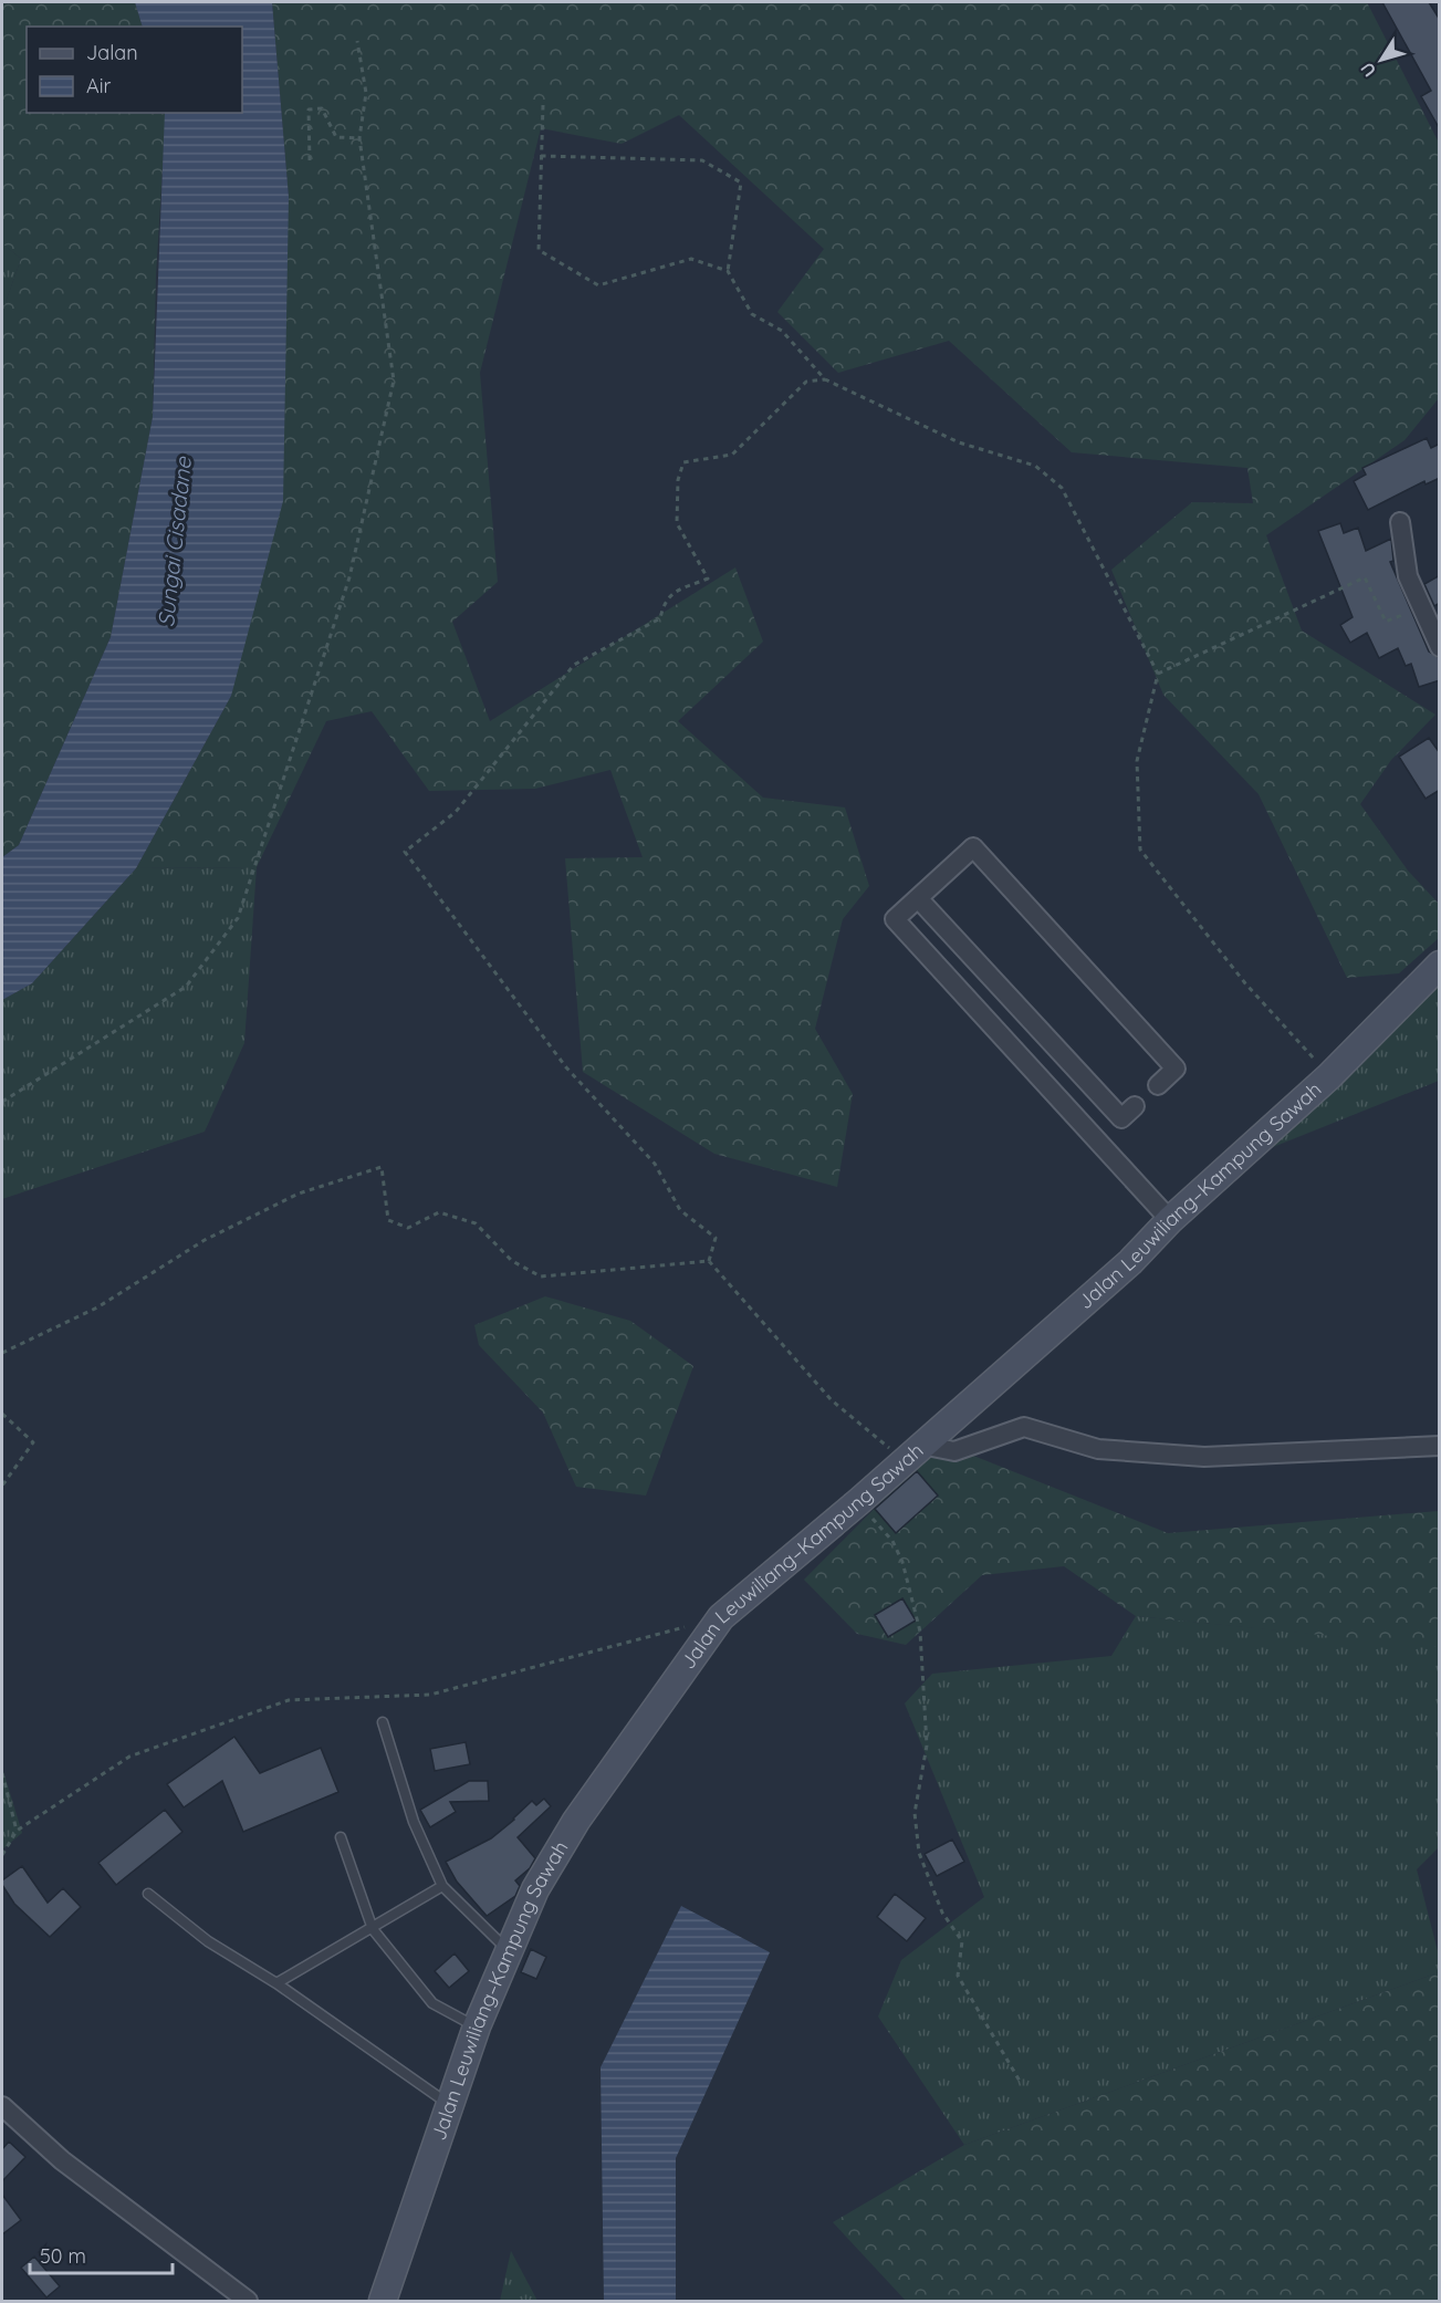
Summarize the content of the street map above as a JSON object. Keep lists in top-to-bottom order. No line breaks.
{"streets":{"main road":["Jalan Leuwiliang–Kampung Sawah"]},"water":["Sungai Cisadane"],"legend":["Jalan","Air"],"scale_bar":"50 m","north":"bottom left"}
